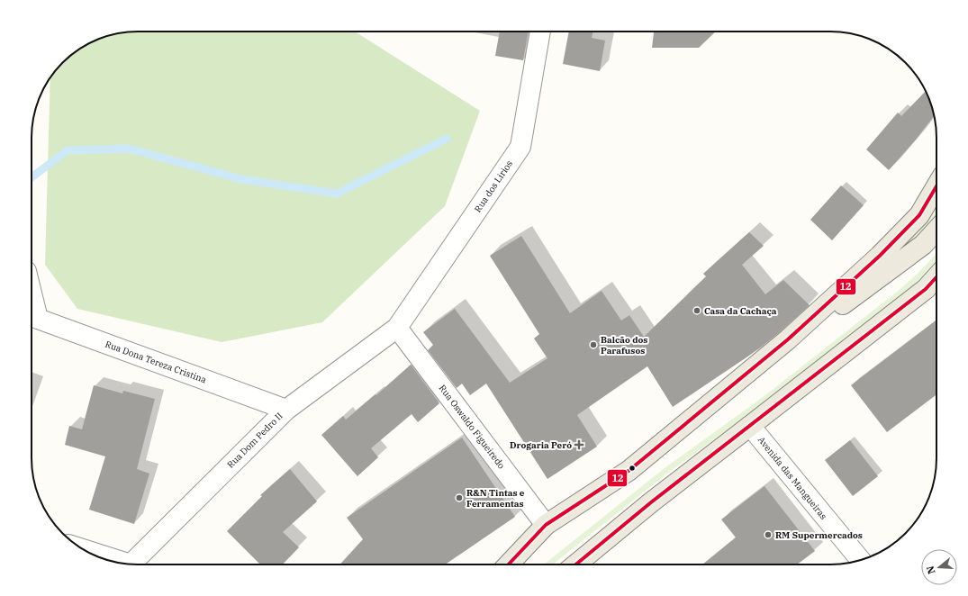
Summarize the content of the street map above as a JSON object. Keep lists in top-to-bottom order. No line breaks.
{"streets":{"street":["Rua dos Lirios","Rua Dona Tereza Cristina","Rua Oswaldo Figueiredo","Rua Dom Pedro II","Avenida das Mangueiras"]},"crossings":[["Rua dos Lirios","Rua Oswaldo Figueiredo"],["Rua dos Lirios","Rua Dom Pedro II"],["Rua Dona Tereza Cristina","Rua Dom Pedro II"],["Rua Oswaldo Figueiredo","Rua Dom Pedro II"]],"places":{"other":["Casa da Cachaça","Balcão dos Parafusos","R&N Tintas e Ferramentas","RM Supermercados"],"health":["Drogaria Peró"]},"lines":["transit line 12"],"north":"left"}
